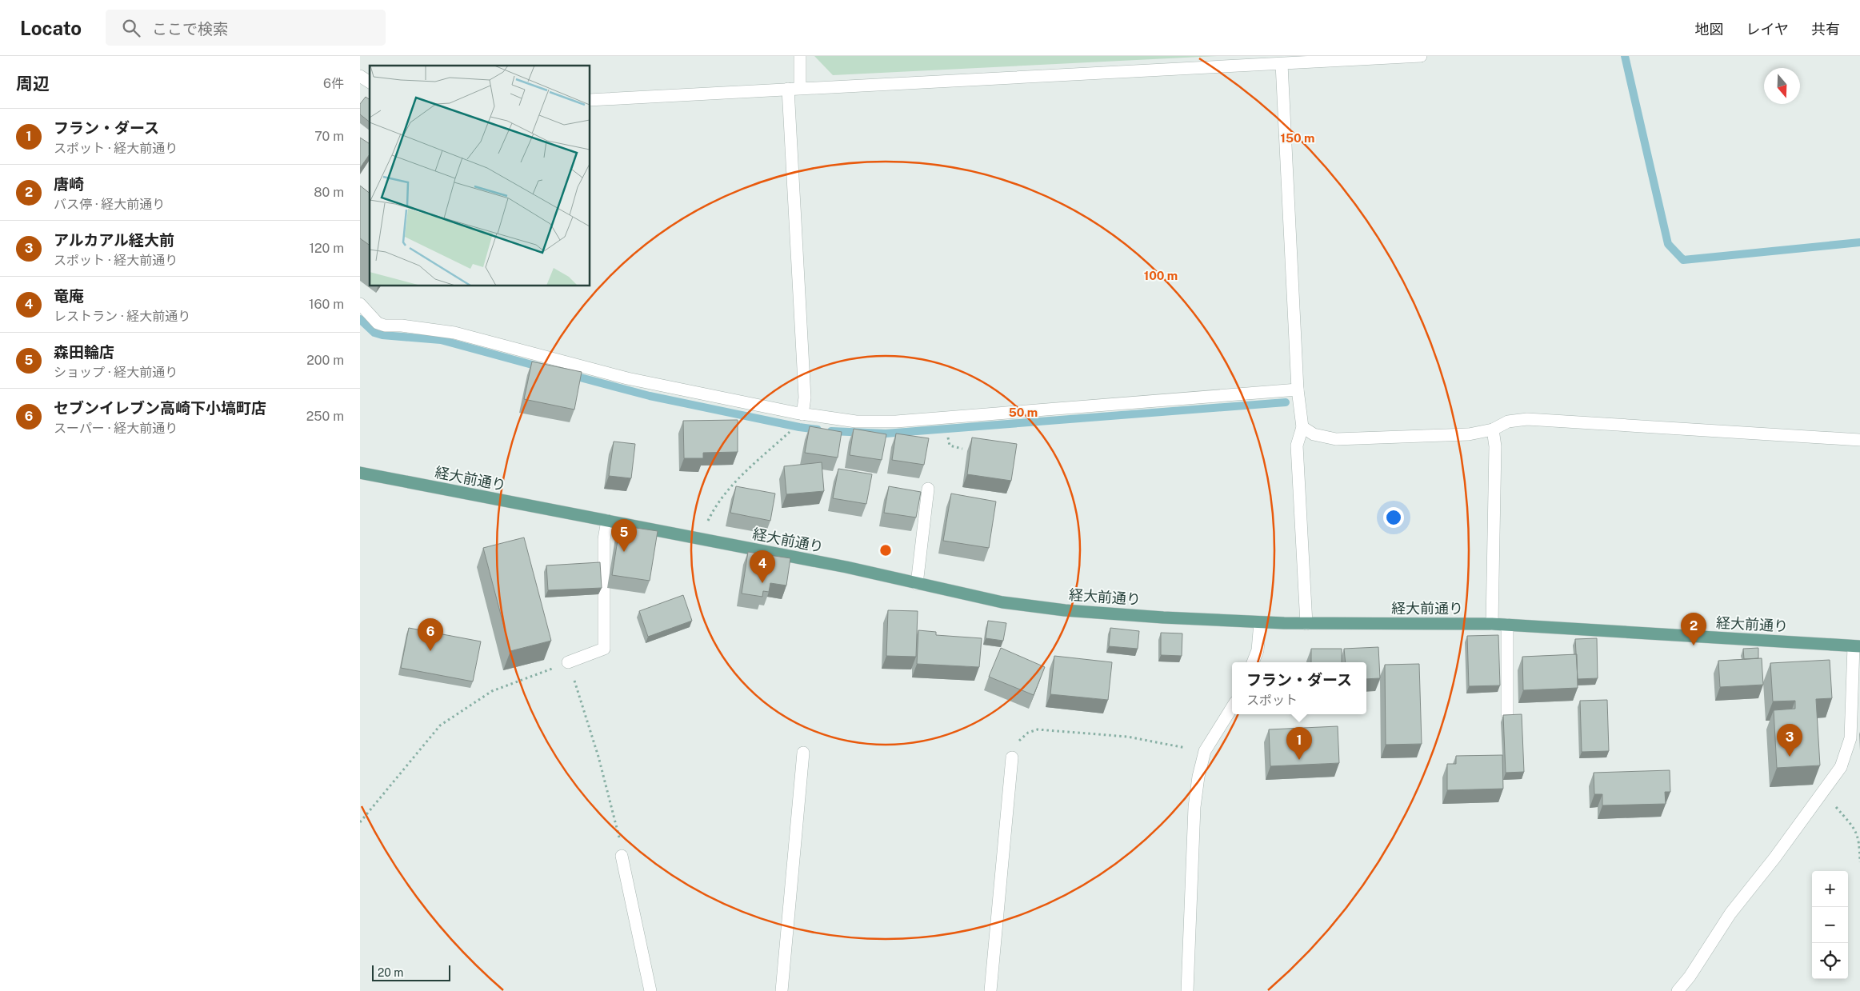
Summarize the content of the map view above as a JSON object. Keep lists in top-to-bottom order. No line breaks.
{"streets":{"main road":["経大前通り"]},"scale_bar":"20 m","north":"bottom","page":{"header":"Locato","search":"ここで検索","nav":["地図","レイヤ","共有"],"heading":["周辺","6件"],"list":[{"mark":"1","name":"フラン・ダース","note":"スポット · 経大前通り","value":"70 m"},{"mark":"2","name":"唐崎","note":"バス停 · 経大前通り","value":"80 m"},{"mark":"3","name":"アルカアル経大前","note":"スポット · 経大前通り","value":"120 m"},{"mark":"4","name":"竜庵","note":"レストラン · 経大前通り","value":"160 m"},{"mark":"5","name":"森田輪店","note":"ショップ · 経大前通り","value":"200 m"},{"mark":"6","name":"セブンイレブン高崎下小塙町店","note":"スーパー · 経大前通り","value":"250 m"}],"pins":["5","4","2","6","3","1"],"popup":["フラン・ダース","スポット"],"map_buttons":["+","−"],"scale":"20 m"},"rings":["150 m","100 m","50 m"]}
